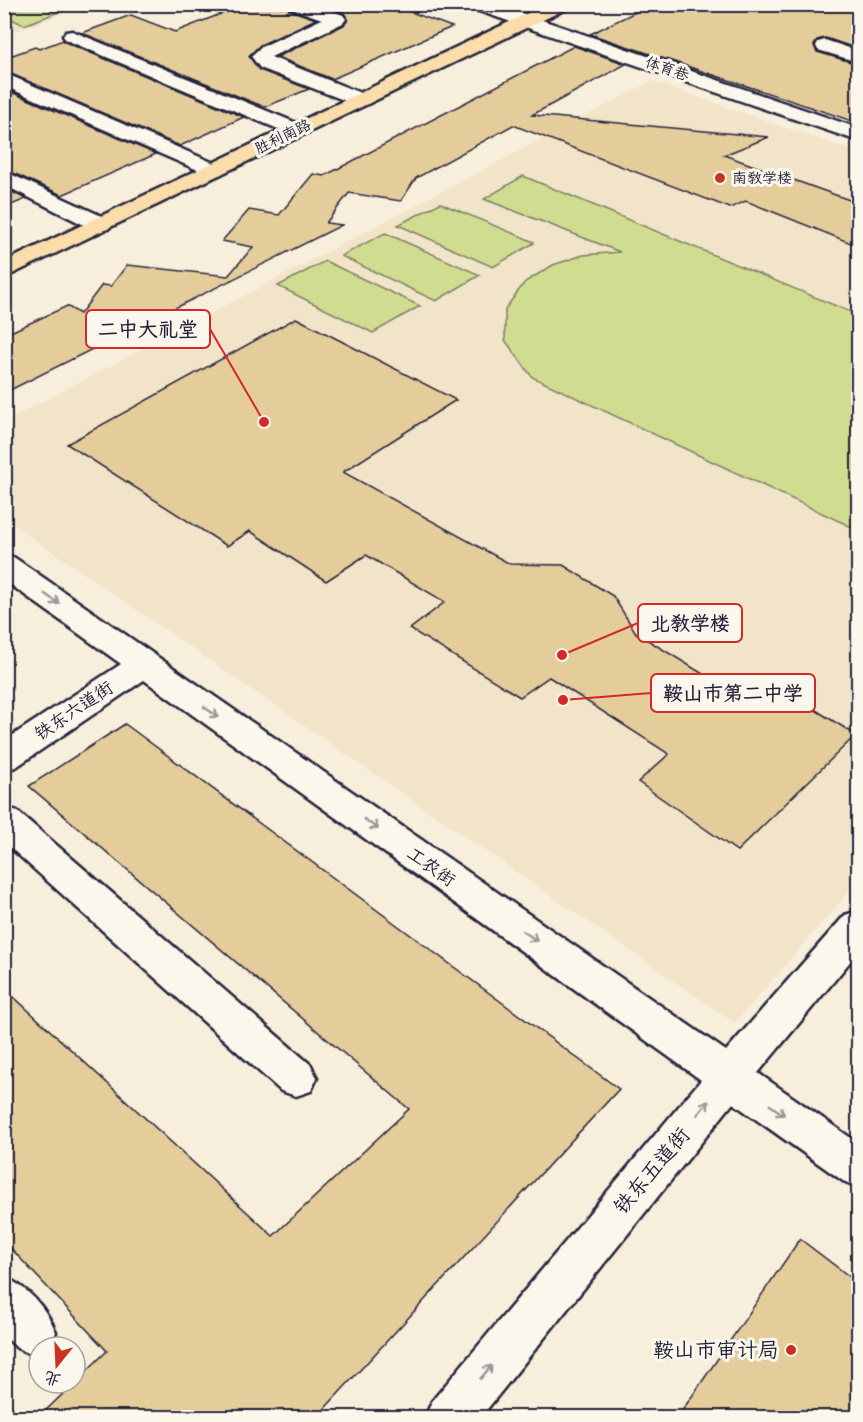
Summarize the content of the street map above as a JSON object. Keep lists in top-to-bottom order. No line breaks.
{"streets":{"main road":["胜利南路"],"street":["体育巷","铁东六道街","工农街","铁东五道街"]},"crossings":[["体育巷","胜利南路"],["铁东六道街","工农街"],["工农街","铁东五道街"]],"one_way":["铁东五道街"],"places":["南教学楼","二中大礼堂","北教学楼","鞍山市第二中学","鞍山市审计局"],"north":"bottom"}
